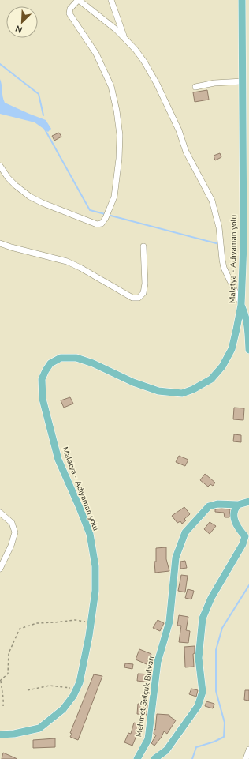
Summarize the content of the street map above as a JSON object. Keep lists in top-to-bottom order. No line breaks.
{"streets":{"main road":["Malatya - Adıyaman yolu","Mehmet Selçuk Bulvarı"]},"north":"bottom left"}
